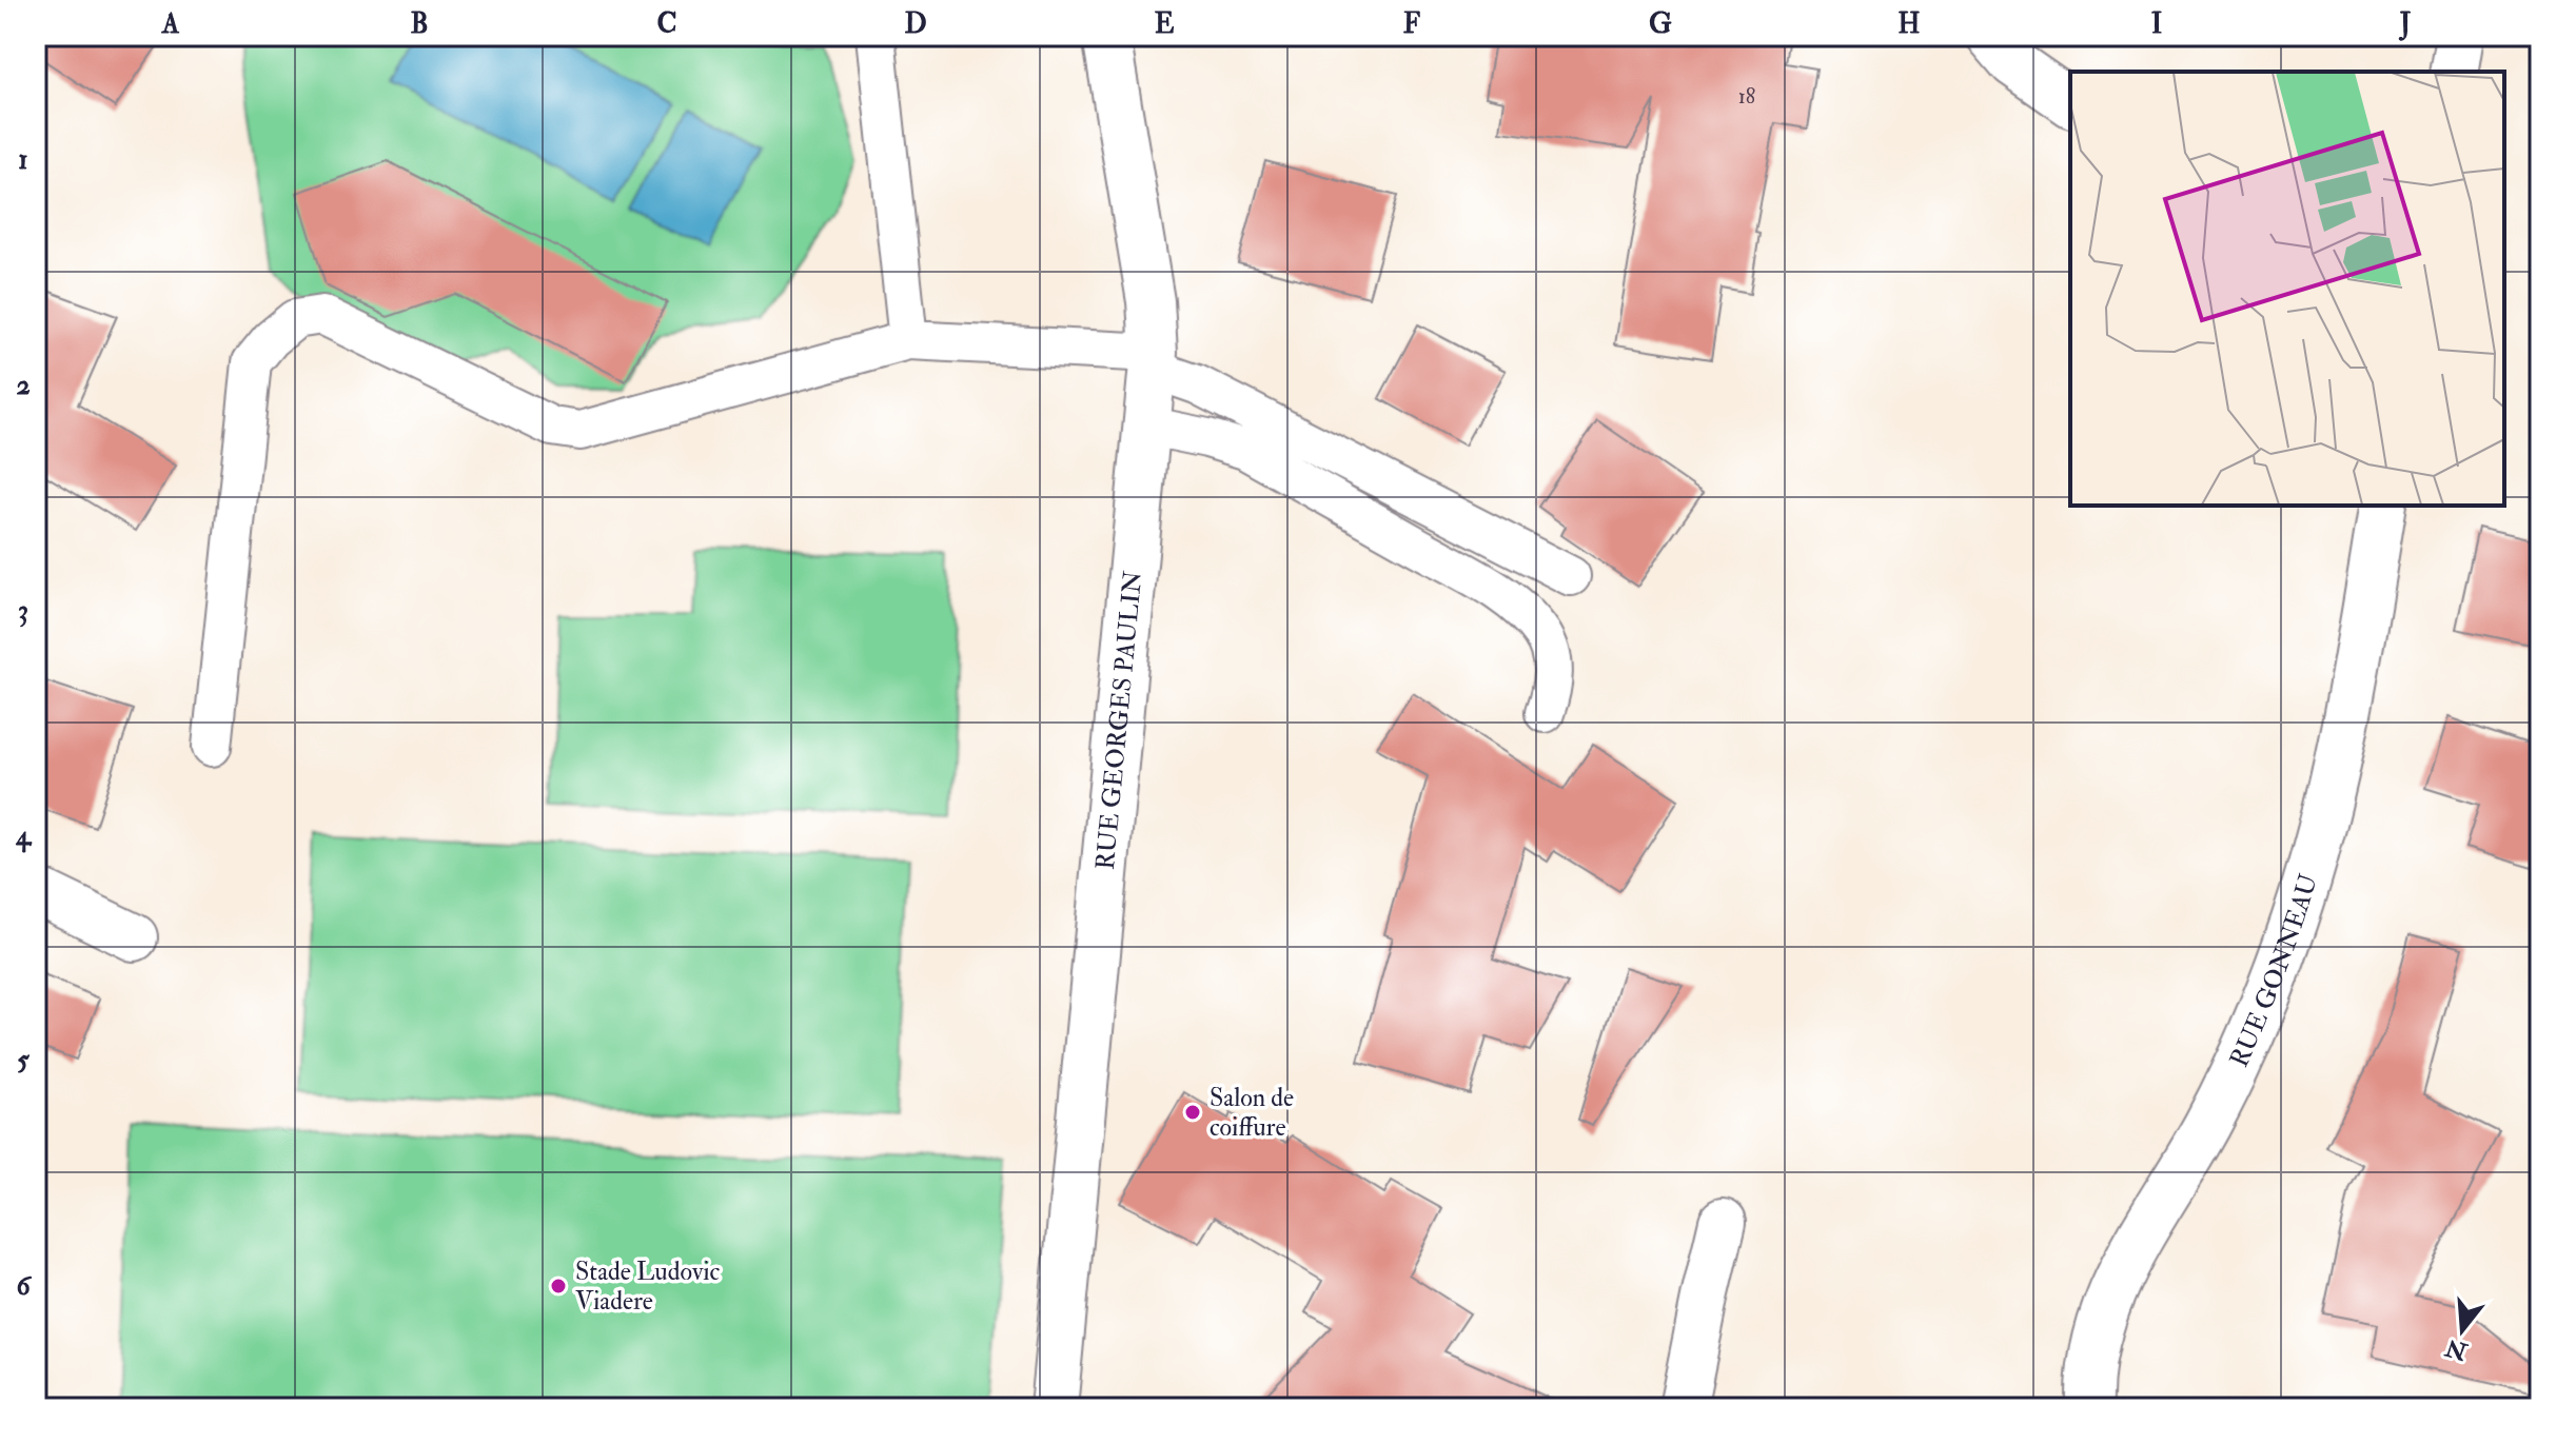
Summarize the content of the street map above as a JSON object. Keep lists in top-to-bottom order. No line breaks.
{"streets":{"street":["RUE GEORGES PAULIN","RUE GONNEAU"]},"places":["Salon de coiffure","Stade Ludovic Viadere"],"house_numbers":["18"],"north":"bottom","grid":{"columns":["A","B","C","D","E","F","G","H","I","J"],"rows":["1","2","3","4","5","6"]}}
